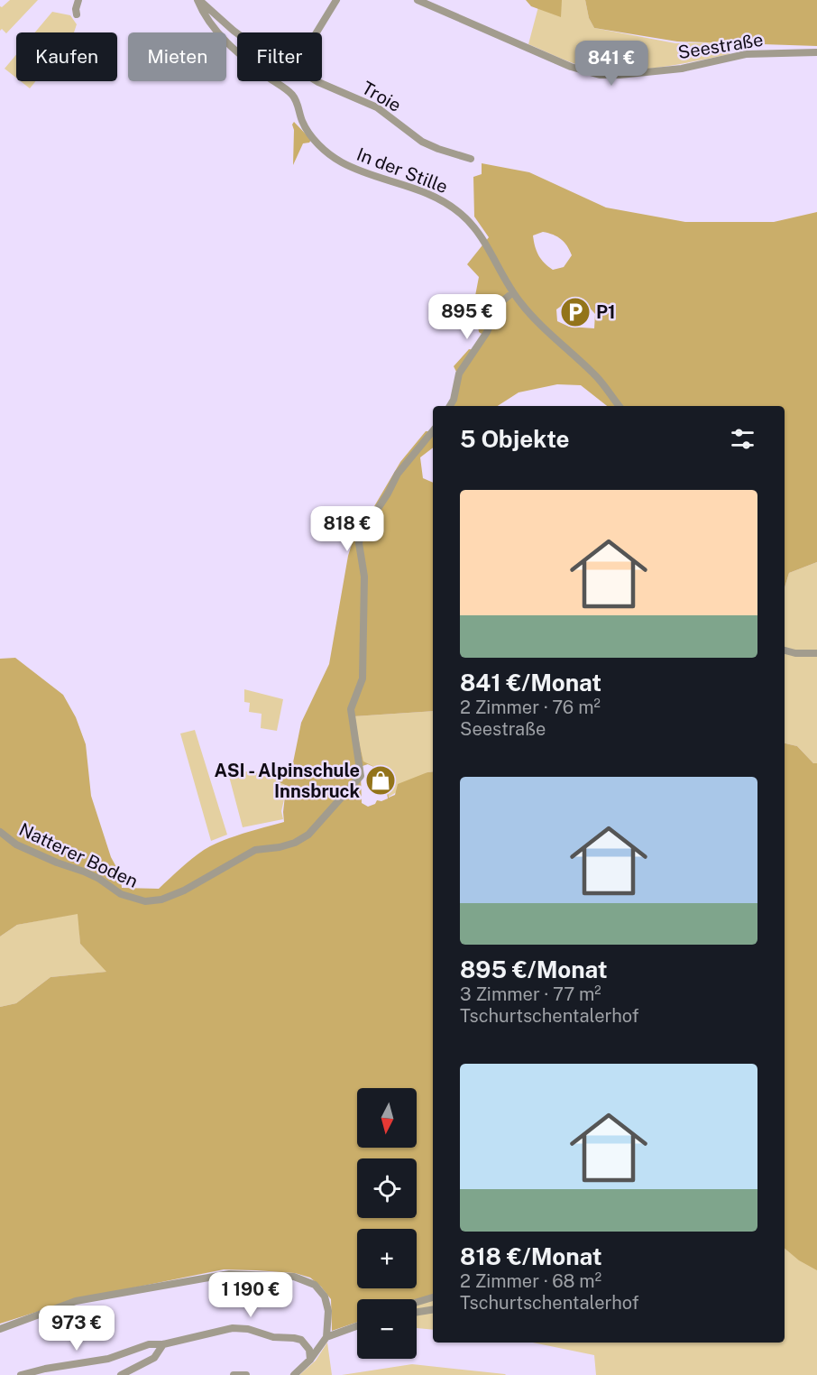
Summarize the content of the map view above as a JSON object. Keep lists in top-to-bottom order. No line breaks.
{"streets":{"street":["Seestraße","Troie","In der Stille","Natterer Boden"]},"crossings":[["Troie","In der Stille"]],"places":{"parking":["P1"],"shop":["ASI - Alpinschule Innsbruck"]},"north":"bottom","page":{"chip":["Kaufen","Mieten","Filter"],"price":["841 €","895 €","818 €","1 190 €","973 €"],"heading":"5 Objekte","list":[{"name":"841 €/Monat","note":"2 Zimmer · 76 m² · Seestraße"},{"name":"895 €/Monat","note":"3 Zimmer · 77 m² · Tschurtschentalerhof"},{"name":"818 €/Monat","note":"2 Zimmer · 68 m² · Tschurtschentalerhof"}],"map_buttons":["+","−"]}}
